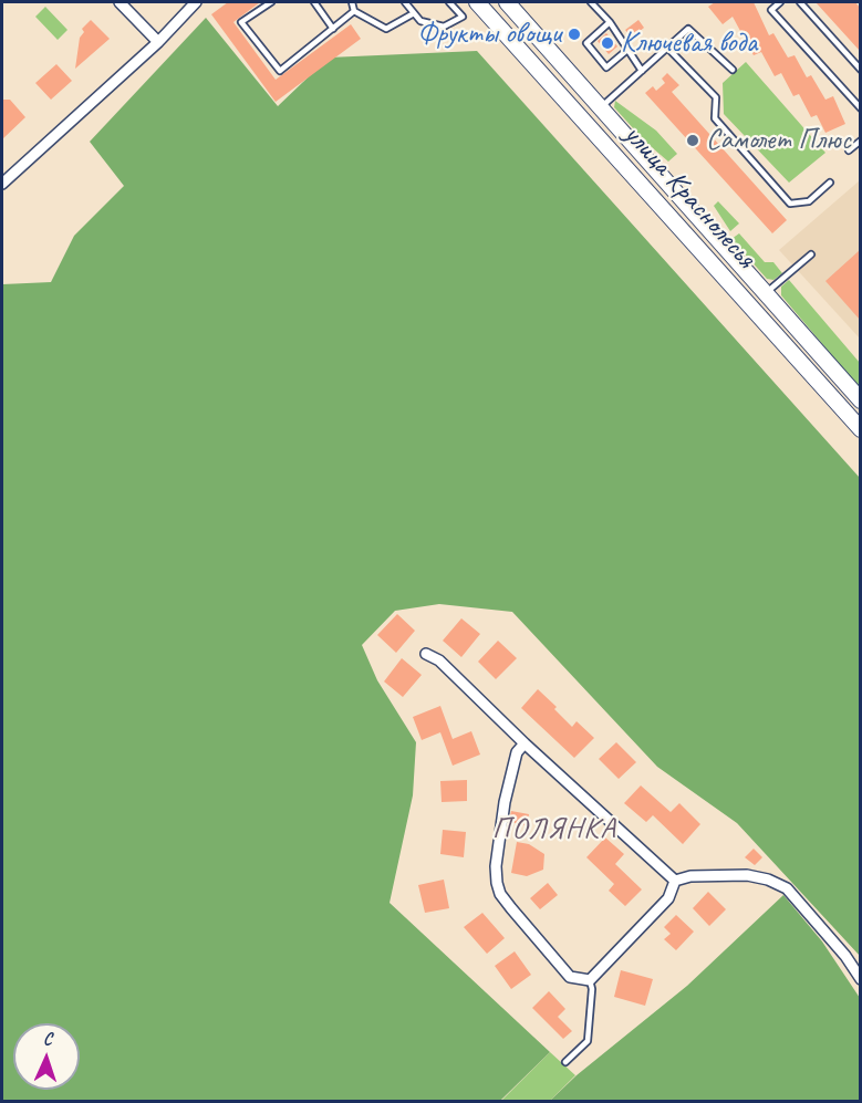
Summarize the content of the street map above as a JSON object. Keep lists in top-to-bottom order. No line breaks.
{"streets":{"street":["улица Краснолесья"]},"districts":["ПОЛЯНКА"],"places":["Фрукты овощи","Ключевая вода","Самолет Плюс"],"north":"top"}
